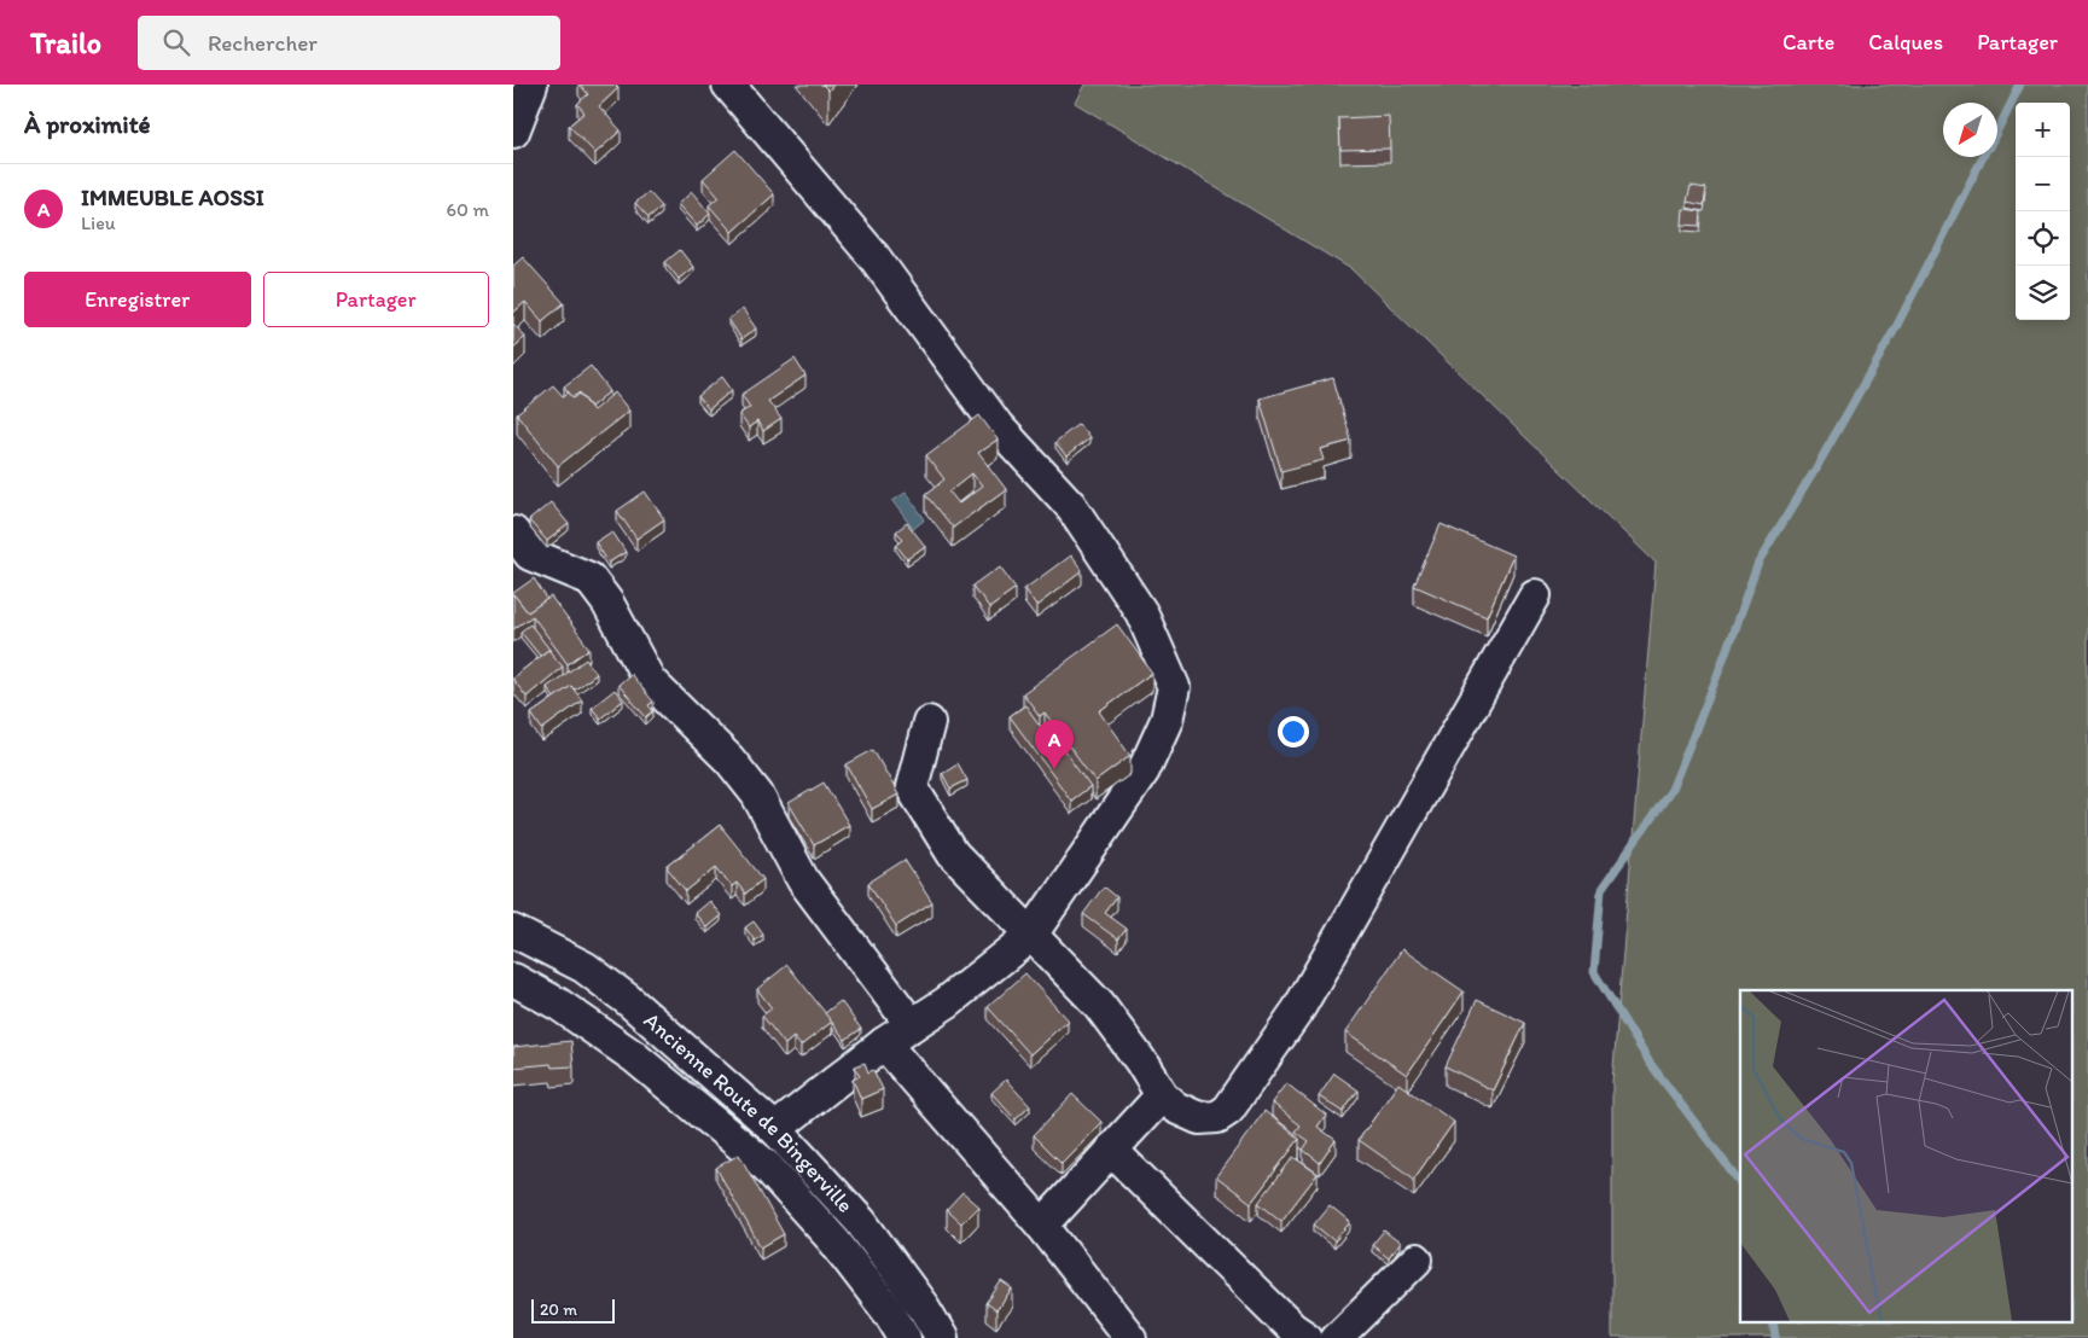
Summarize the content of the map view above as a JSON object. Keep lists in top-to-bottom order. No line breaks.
{"streets":{"street":["Ancienne Route de Bingerville"]},"scale_bar":"20 m","north":"bottom left","page":{"header":"Trailo","search":"Rechercher","nav":["Carte","Calques","Partager"],"heading":"À proximité","map_buttons":["+","−"],"list":[{"mark":"A","name":"IMMEUBLE AOSSI","note":"Lieu","value":"60 m"}],"buttons":["Enregistrer","Partager"],"pins":"A","scale":"20 m"}}
